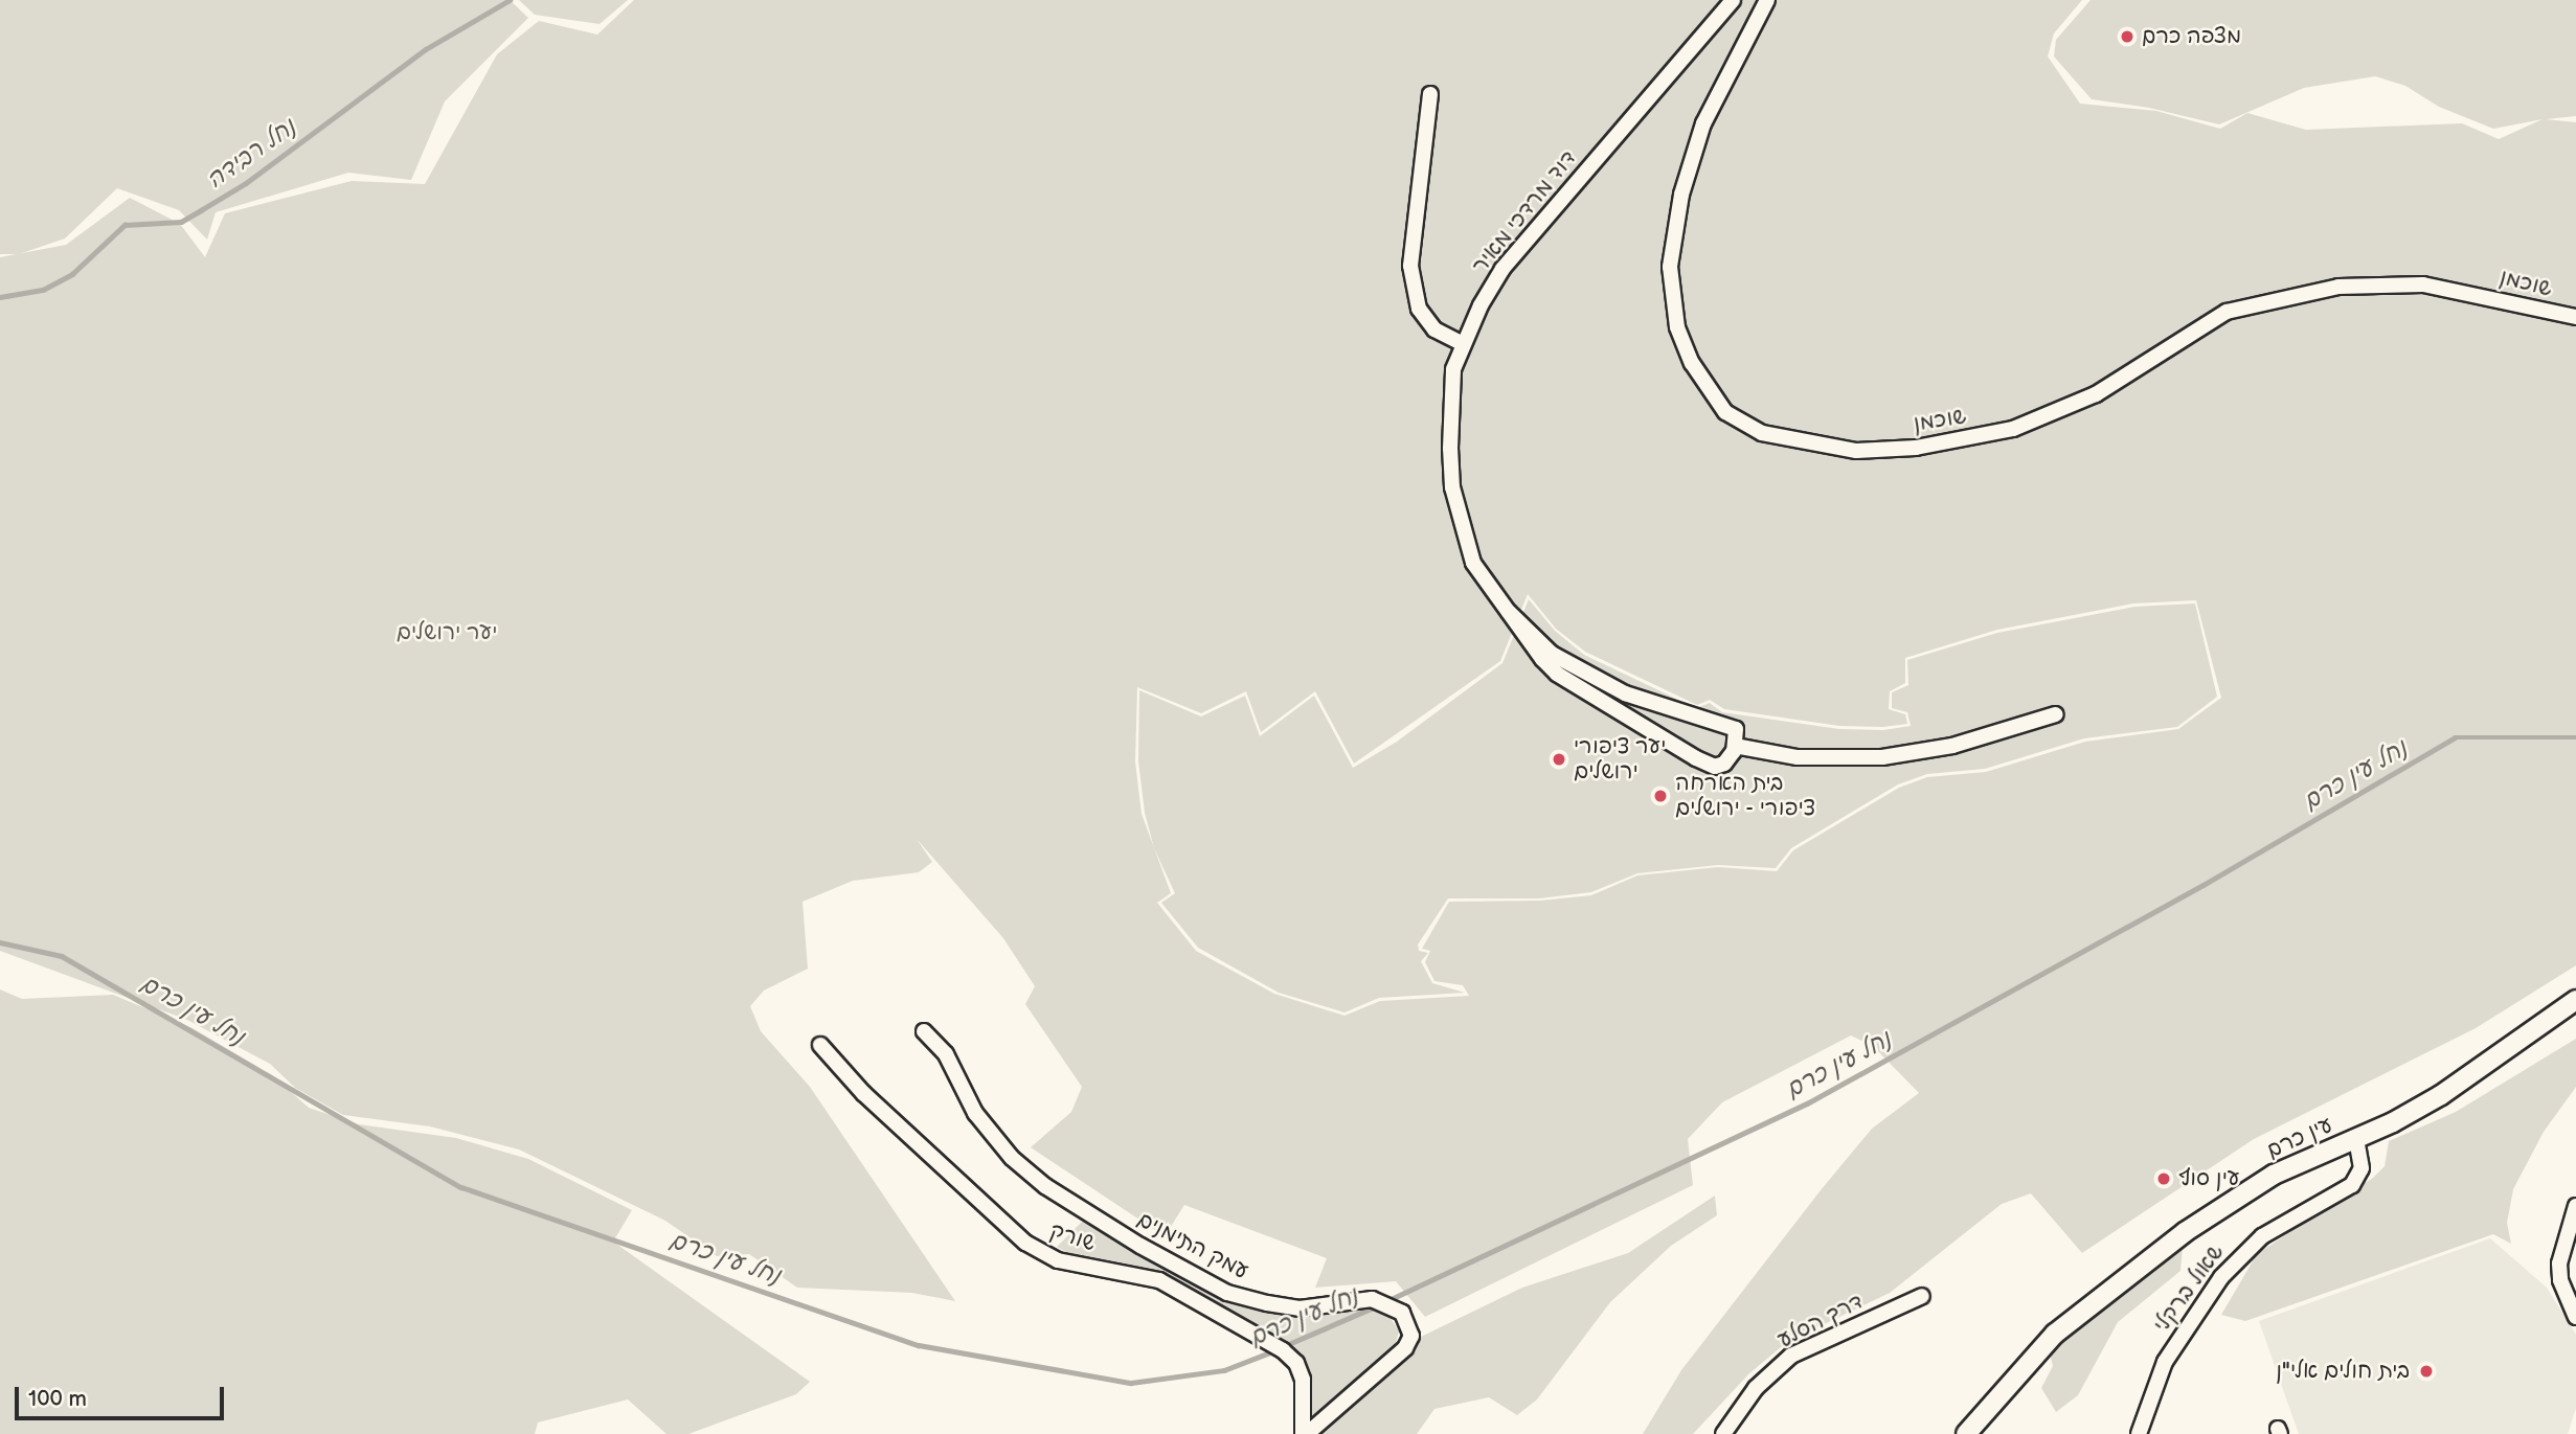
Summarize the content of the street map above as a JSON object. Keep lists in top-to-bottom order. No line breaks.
{"streets":{"main road":["עין כרם"],"street":["דוד מרדכי מאיר","שוכמן","שורק","עמק התימנים","שאול ברקלי","דרך הסלע"]},"crossings":[["עין כרם","שאול ברקלי"],["שורק","עמק התימנים"]],"water":["נחל רבידה","נחל עין כרם"],"parks":["יער ירושלים"],"places":["מצפה כרם","יער ציפורי ירושלים","בית הארחה ציפורי - ירושלים","עין סוף","בית חולים אלי\"ן"],"scale_bar":"100 m"}
